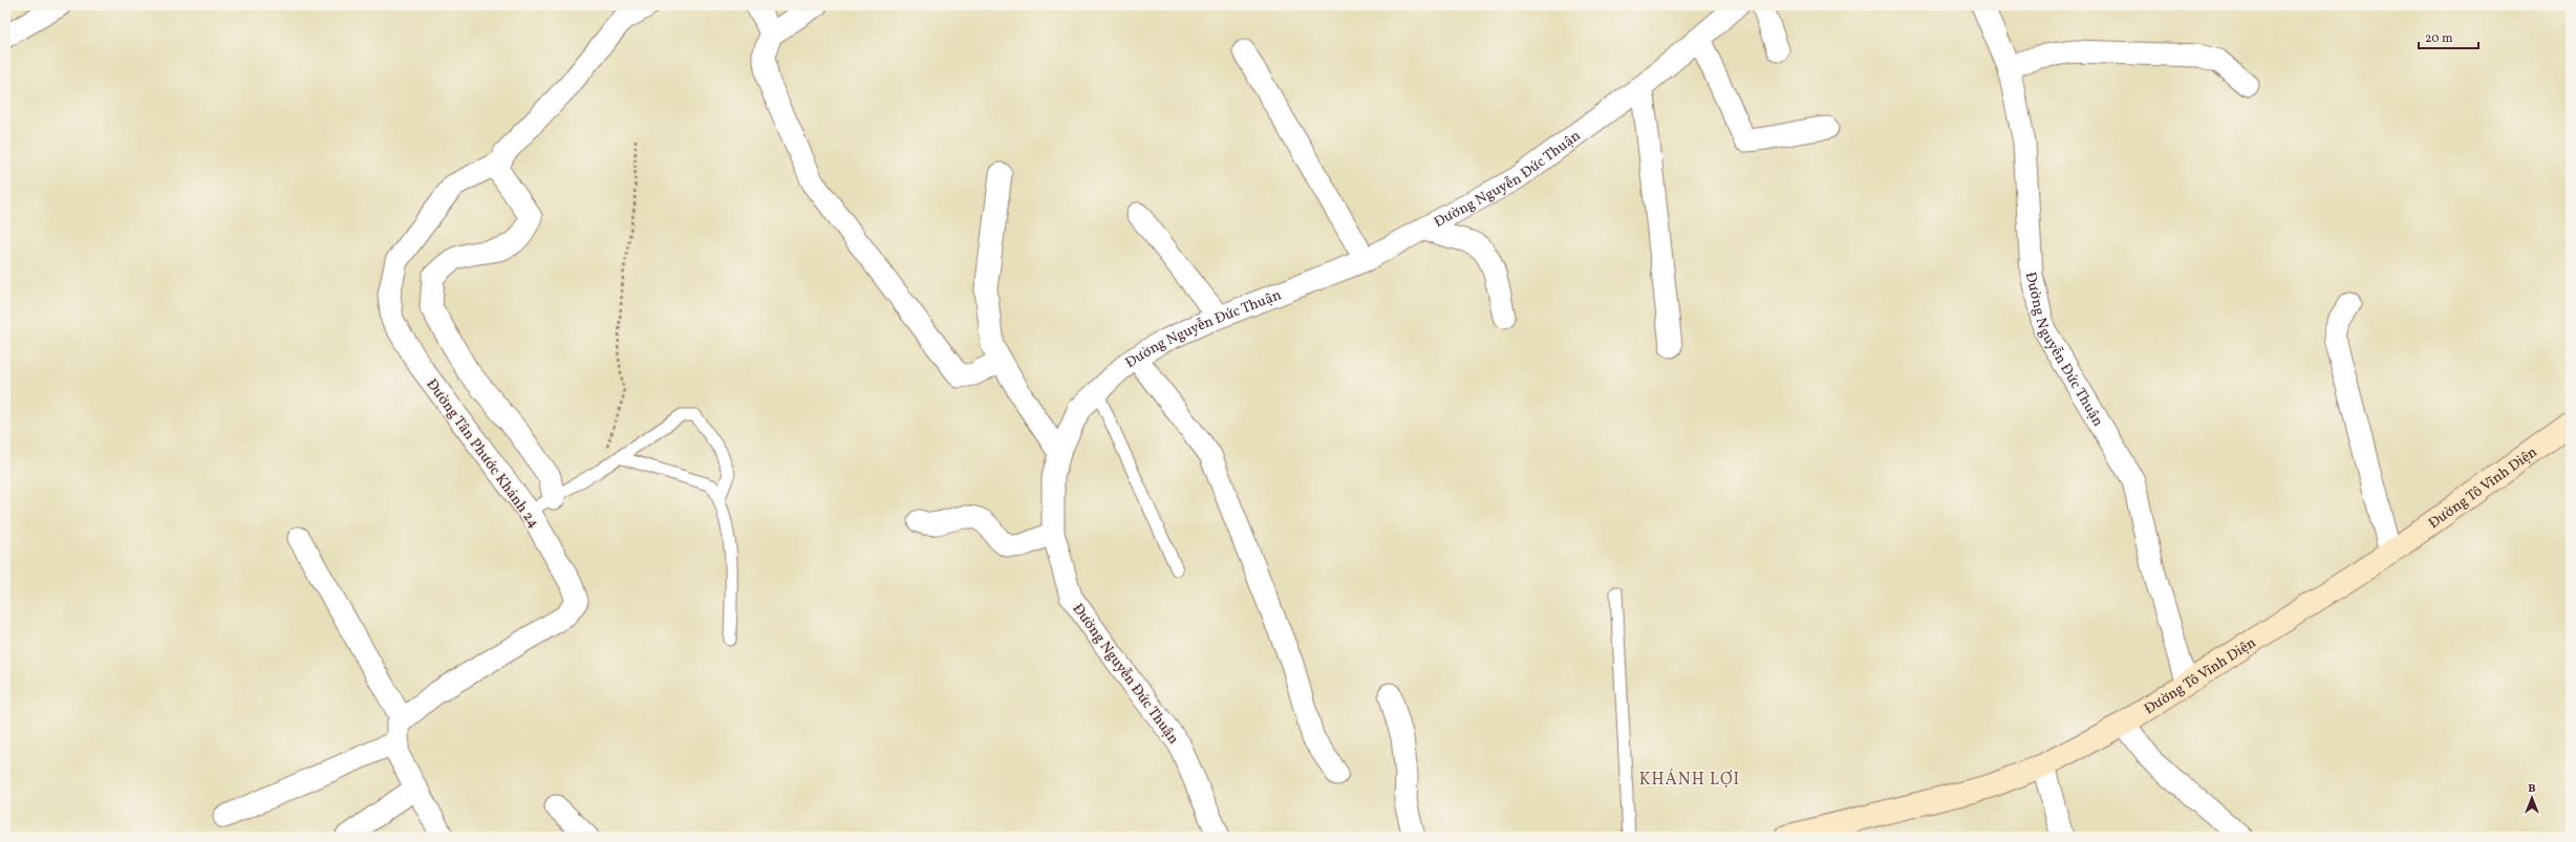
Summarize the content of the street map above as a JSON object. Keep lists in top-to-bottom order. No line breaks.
{"streets":{"main road":["Đường Tô Vĩnh Diện"],"street":["Đường Nguyễn Đức Thuận","Đường Tân Phước Khánh 24"]},"crossings":[["Đường Nguyễn Đức Thuận","Đường Tô Vĩnh Diện"]],"districts":["KHÁNH LỢI"],"scale_bar":"20 m","north":"top"}
